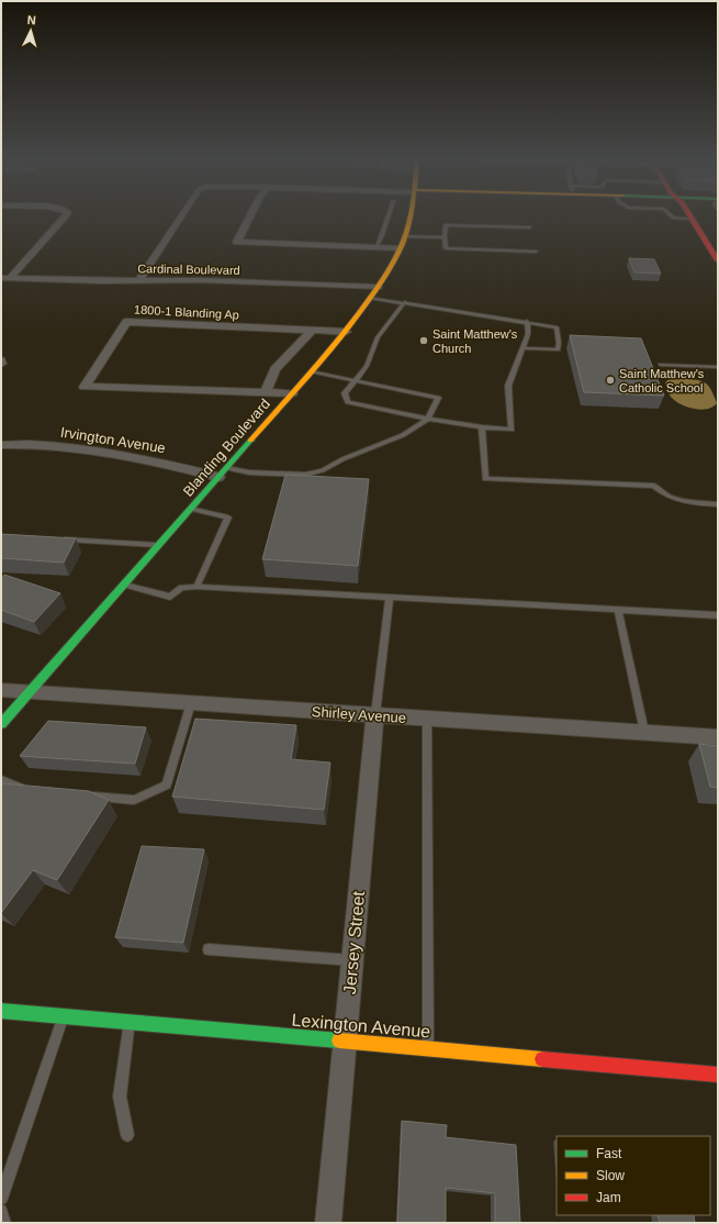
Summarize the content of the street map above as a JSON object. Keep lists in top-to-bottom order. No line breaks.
{"streets":{"street":["Cardinal Boulevard","1800-1 Blanding Ap","Irvington Avenue","Blanding Boulevard","Shirley Avenue","Jersey Street","Lexington Avenue"]},"crossings":[["Cardinal Boulevard","Blanding Boulevard"],["1800-1 Blanding Ap","Blanding Boulevard"],["Irvington Avenue","Blanding Boulevard"],["Blanding Boulevard","Shirley Avenue"],["Shirley Avenue","Jersey Street"],["Jersey Street","Lexington Avenue"]],"places":["Saint Matthew's Church","Saint Matthew's Catholic School"],"legend":["Fast","Slow","Jam"],"north":"top"}
